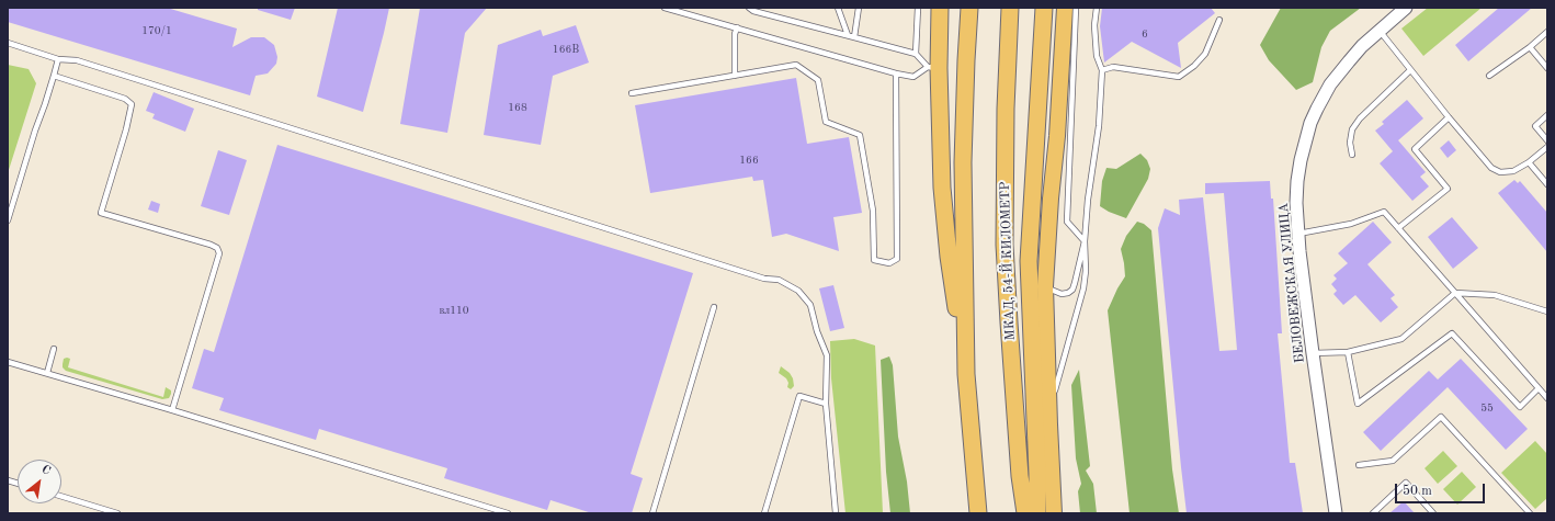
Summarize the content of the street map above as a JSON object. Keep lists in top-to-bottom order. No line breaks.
{"streets":{"highway":["МКАД, 54-Й КИЛОМЕТР"],"street":["БЕЛОВЕЖСКАЯ УЛИЦА"]},"house_numbers":["170/1","6","166В","168","166","вл110","55"],"scale_bar":"50 m","north":"top right"}
